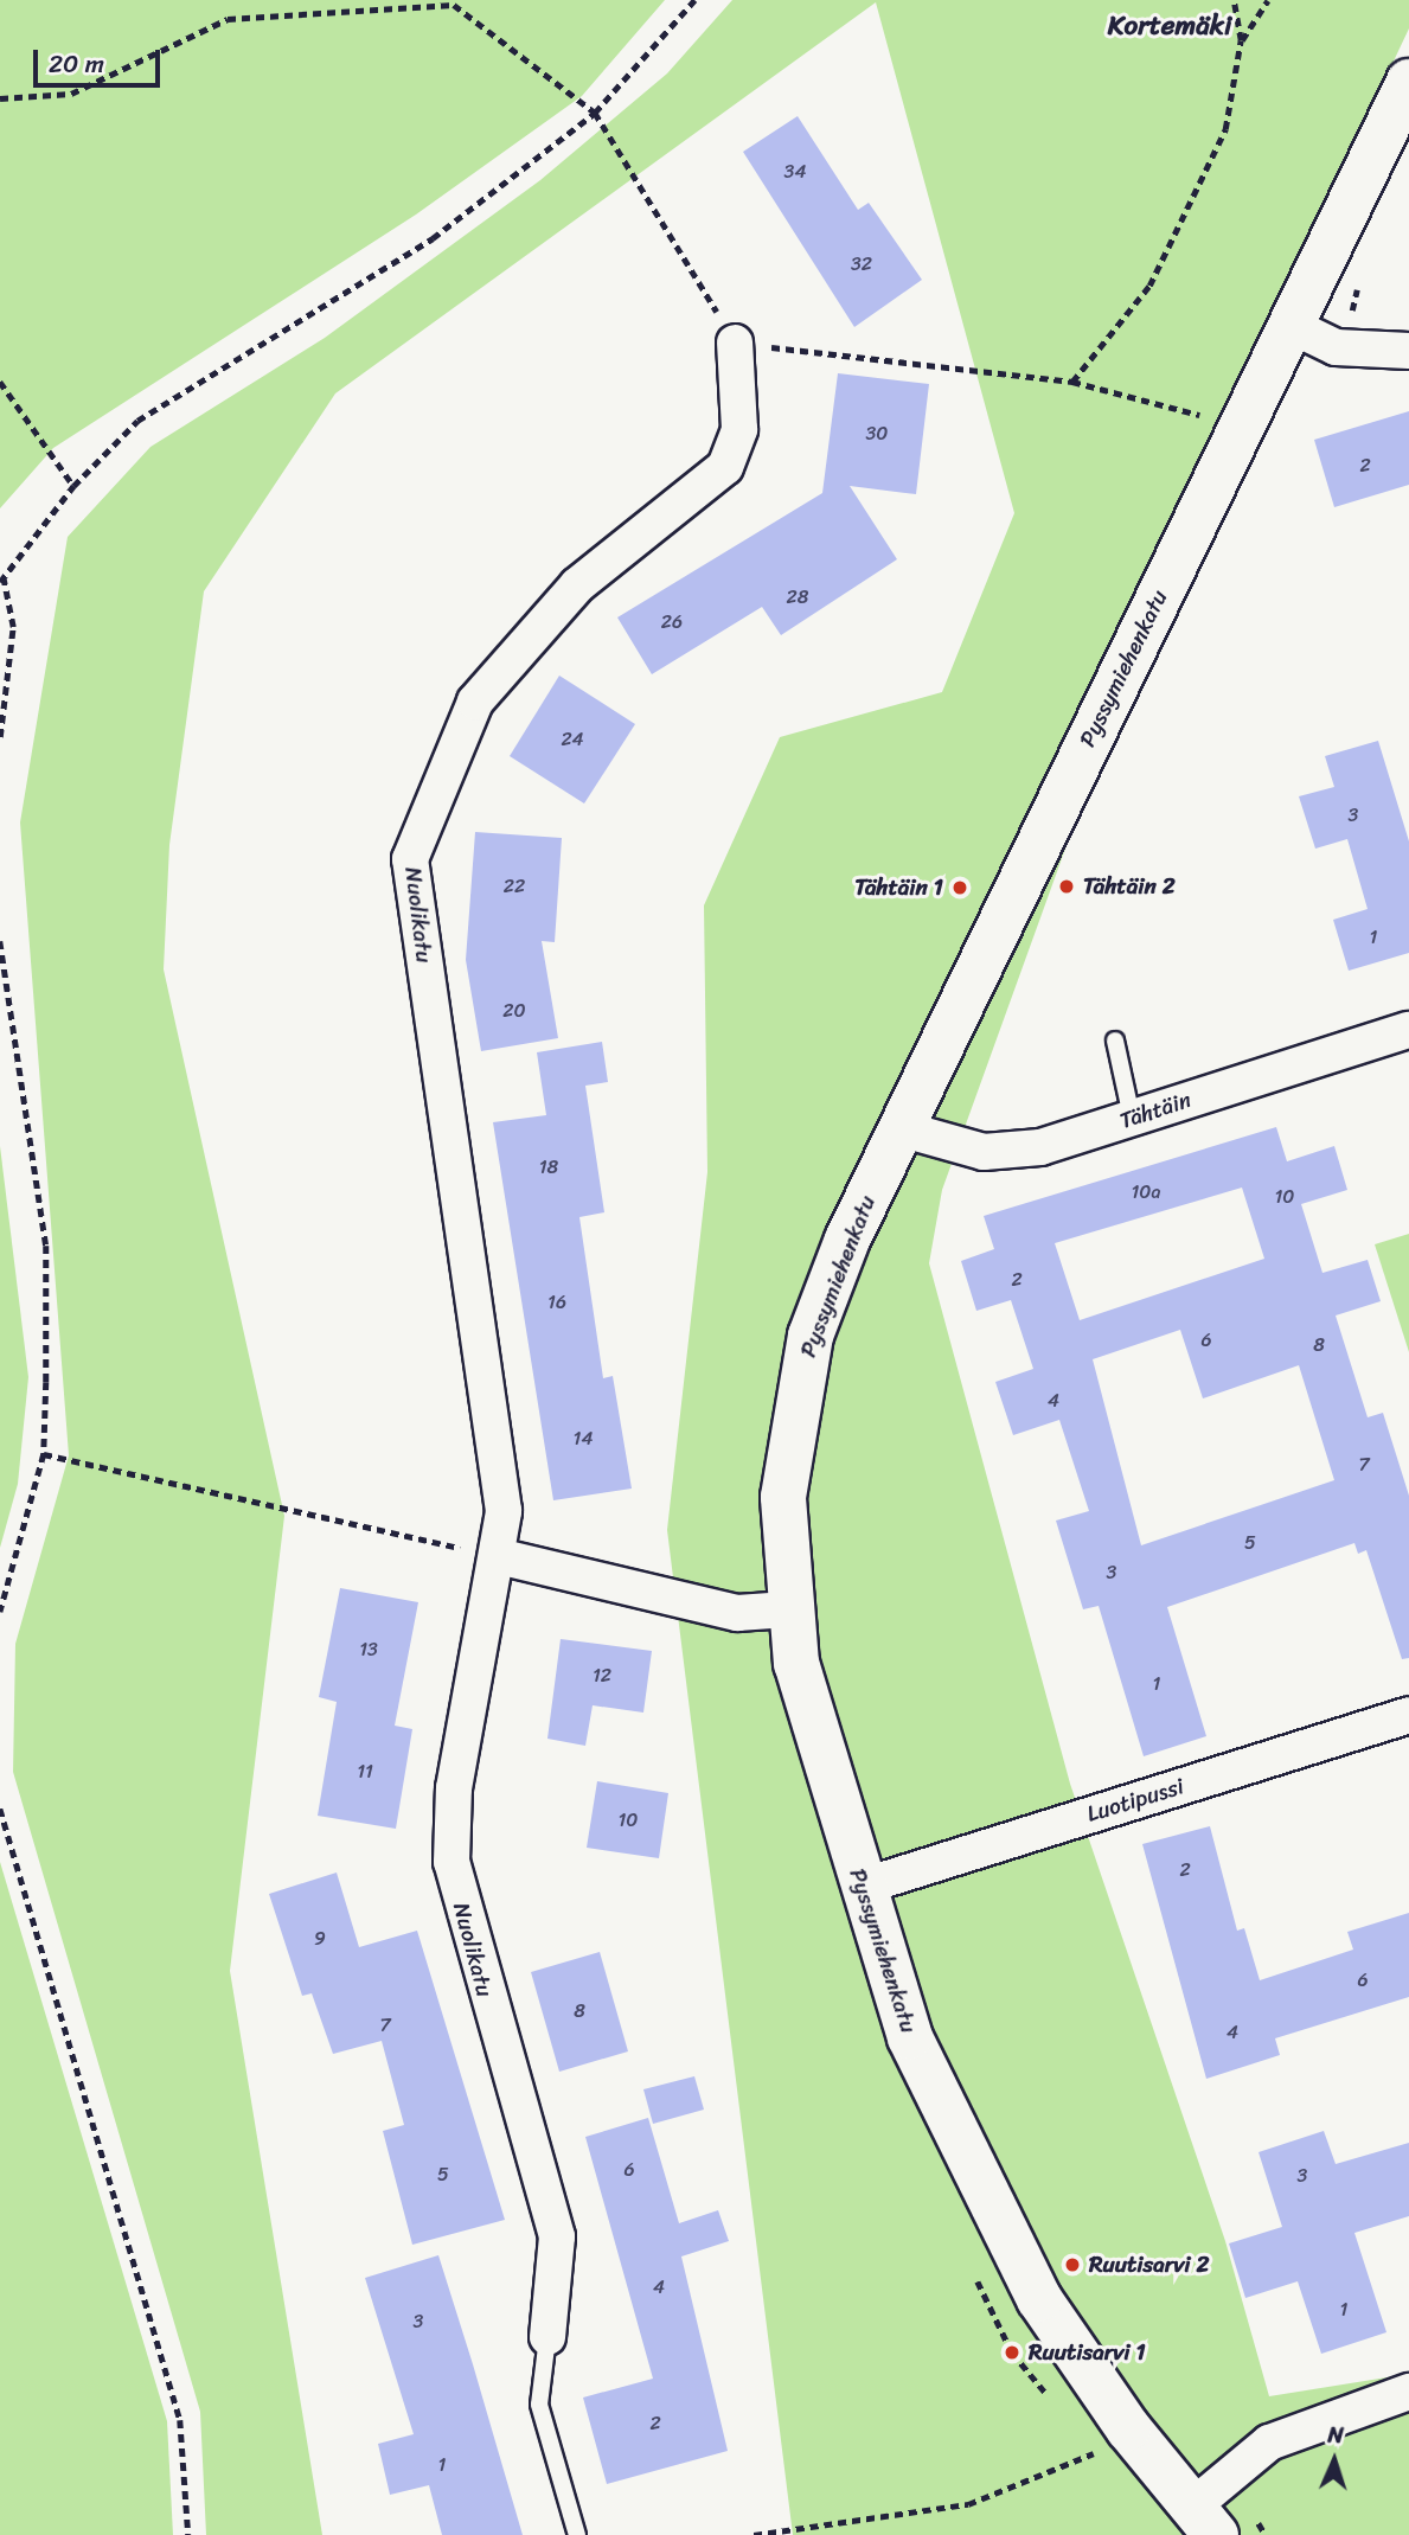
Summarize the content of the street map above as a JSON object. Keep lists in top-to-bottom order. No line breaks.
{"streets":{"street":["Pyssymiehenkatu","Nuolikatu","Tähtäin","Luotipussi"]},"crossings":[["Pyssymiehenkatu","Tähtäin"],["Pyssymiehenkatu","Luotipussi"]],"districts":["Kortemäki"],"places":["Tähtäin 2","Tähtäin 1","Ruutisarvi 2","Ruutisarvi 1"],"house_numbers":["34","32","30","2","28","26","24","3","22","1","20","18","10a","10","2","16","6","8","4","14","7","5","3","13","12","1","11","10","2","9","6","8","7","4","6","5","3","4","1","3","2","1"],"scale_bar":"20 m","north":"top"}
